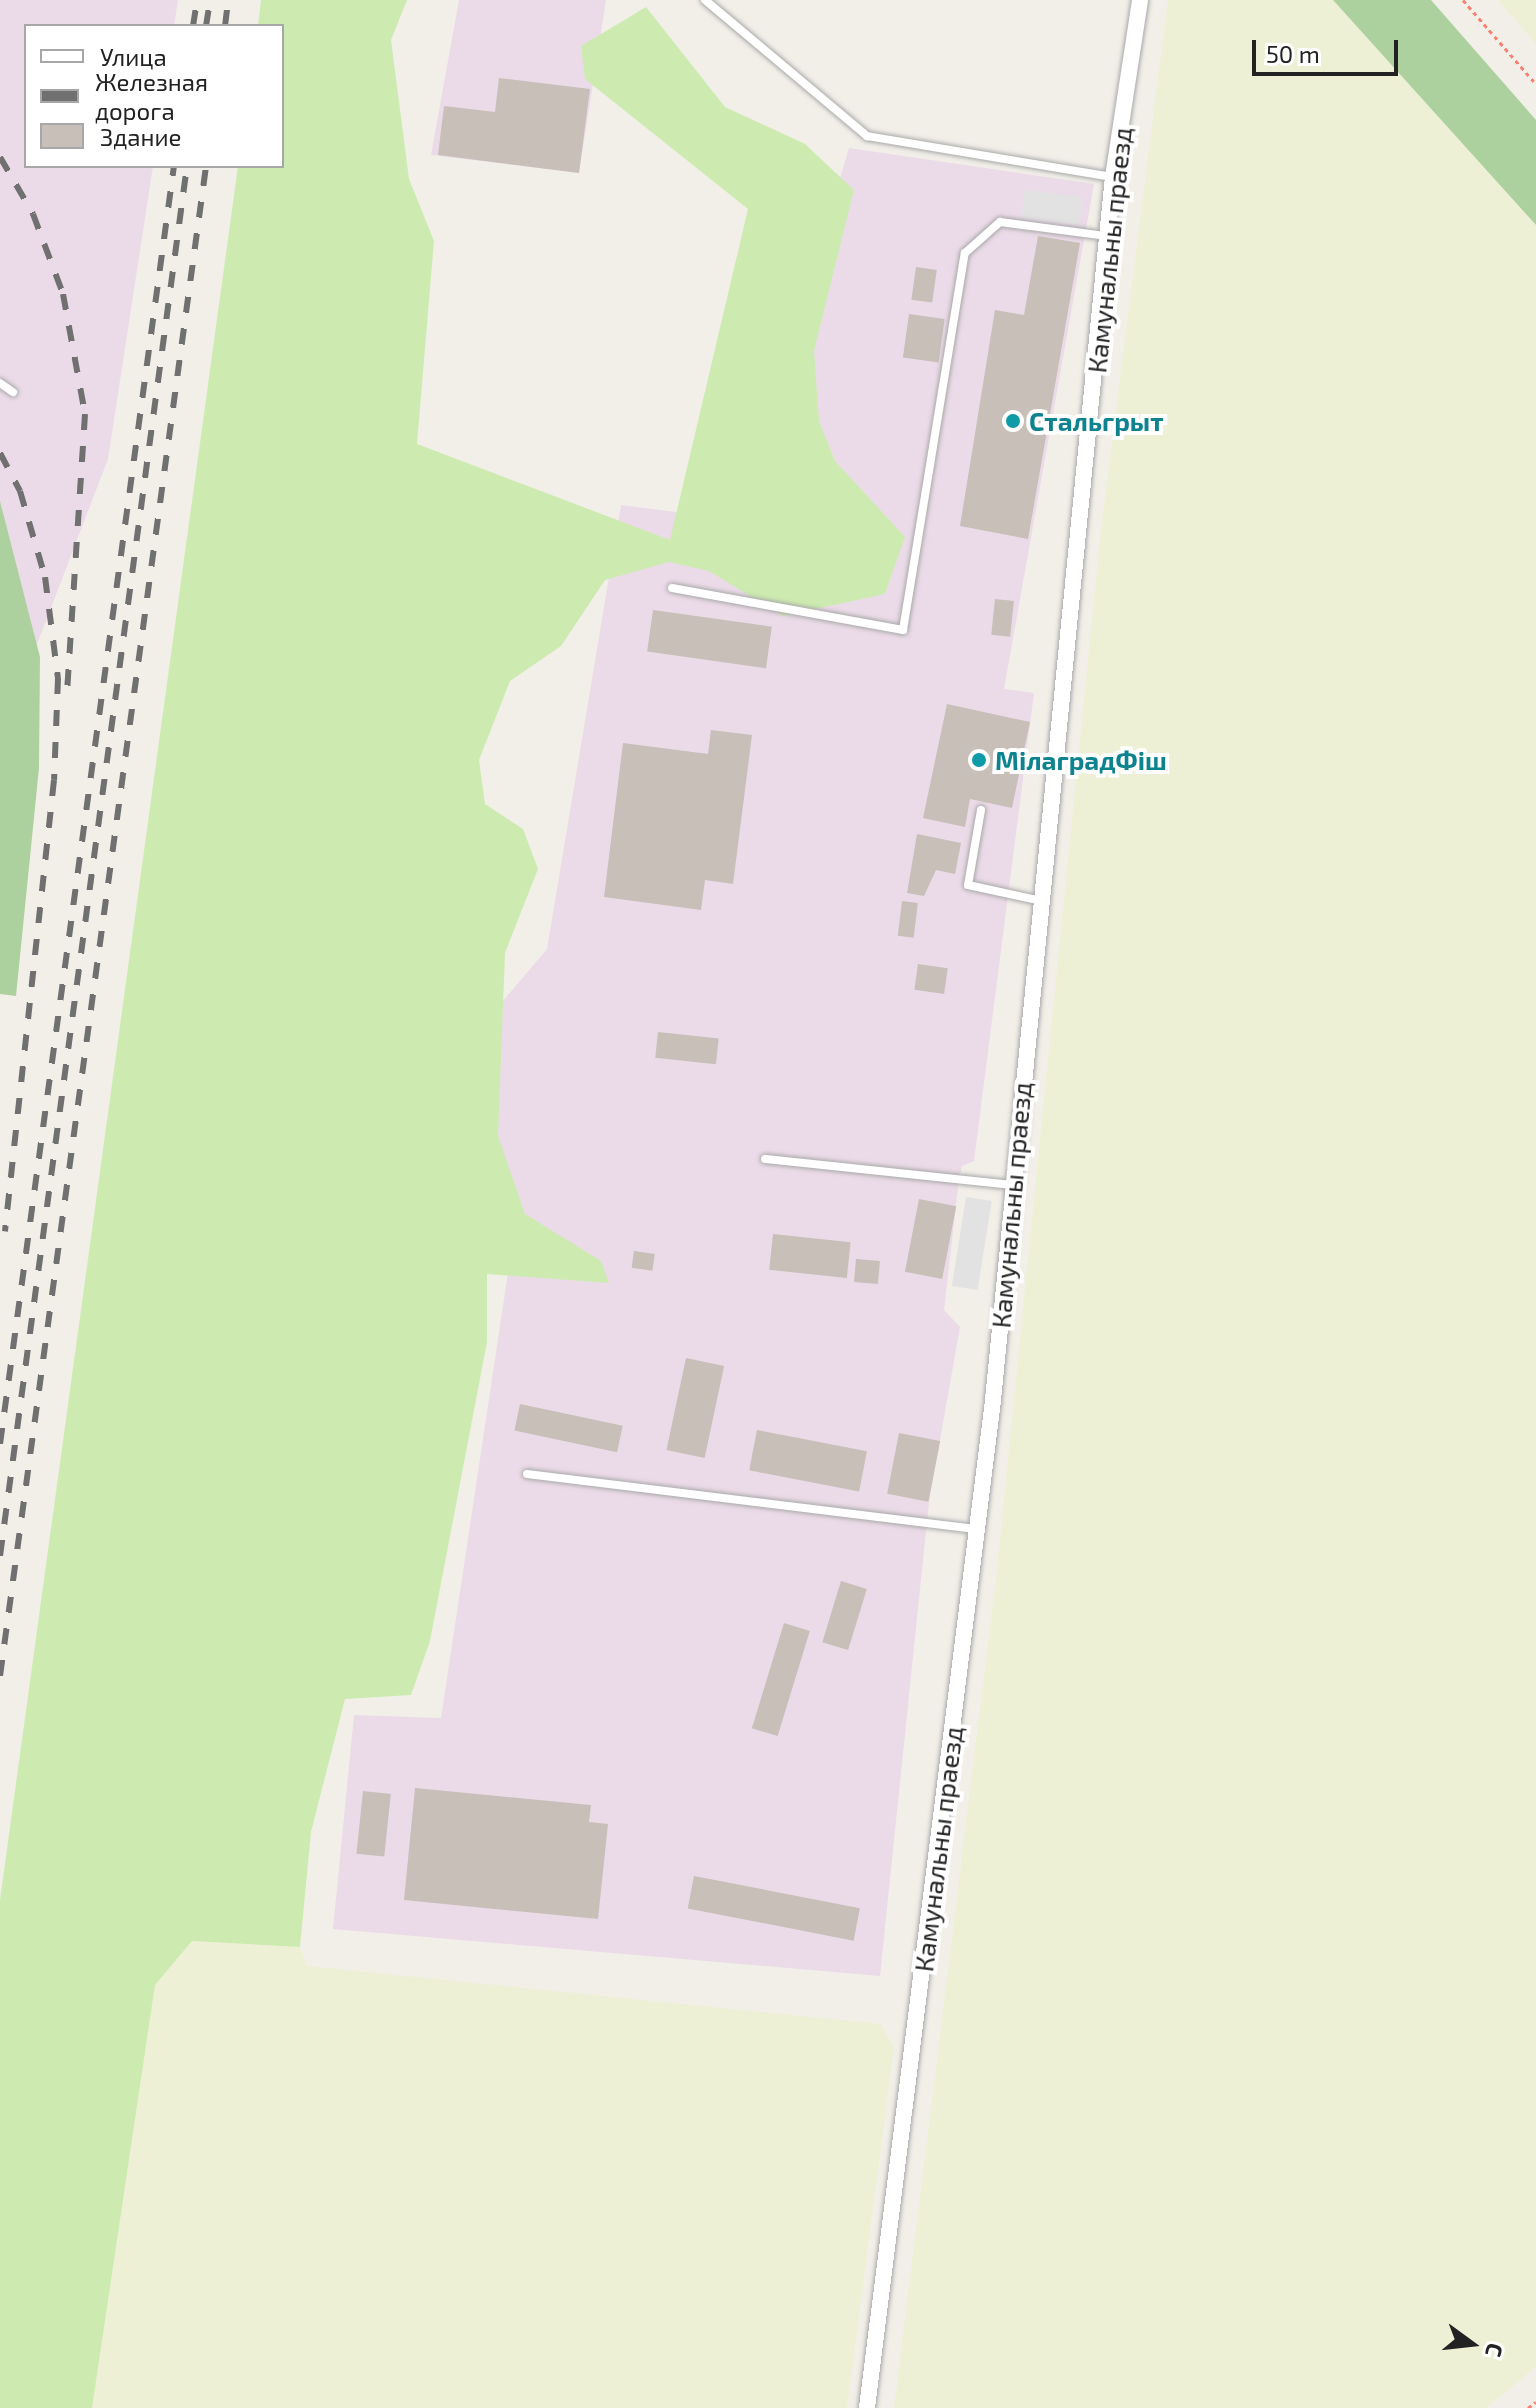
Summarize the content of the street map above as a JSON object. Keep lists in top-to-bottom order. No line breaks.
{"streets":{"street":["Камунальны праезд"]},"places":["Стальгрыт","МілаградФіш"],"legend":["Улица","Железная дорога","Здание"],"scale_bar":"50 m","north":"right"}
